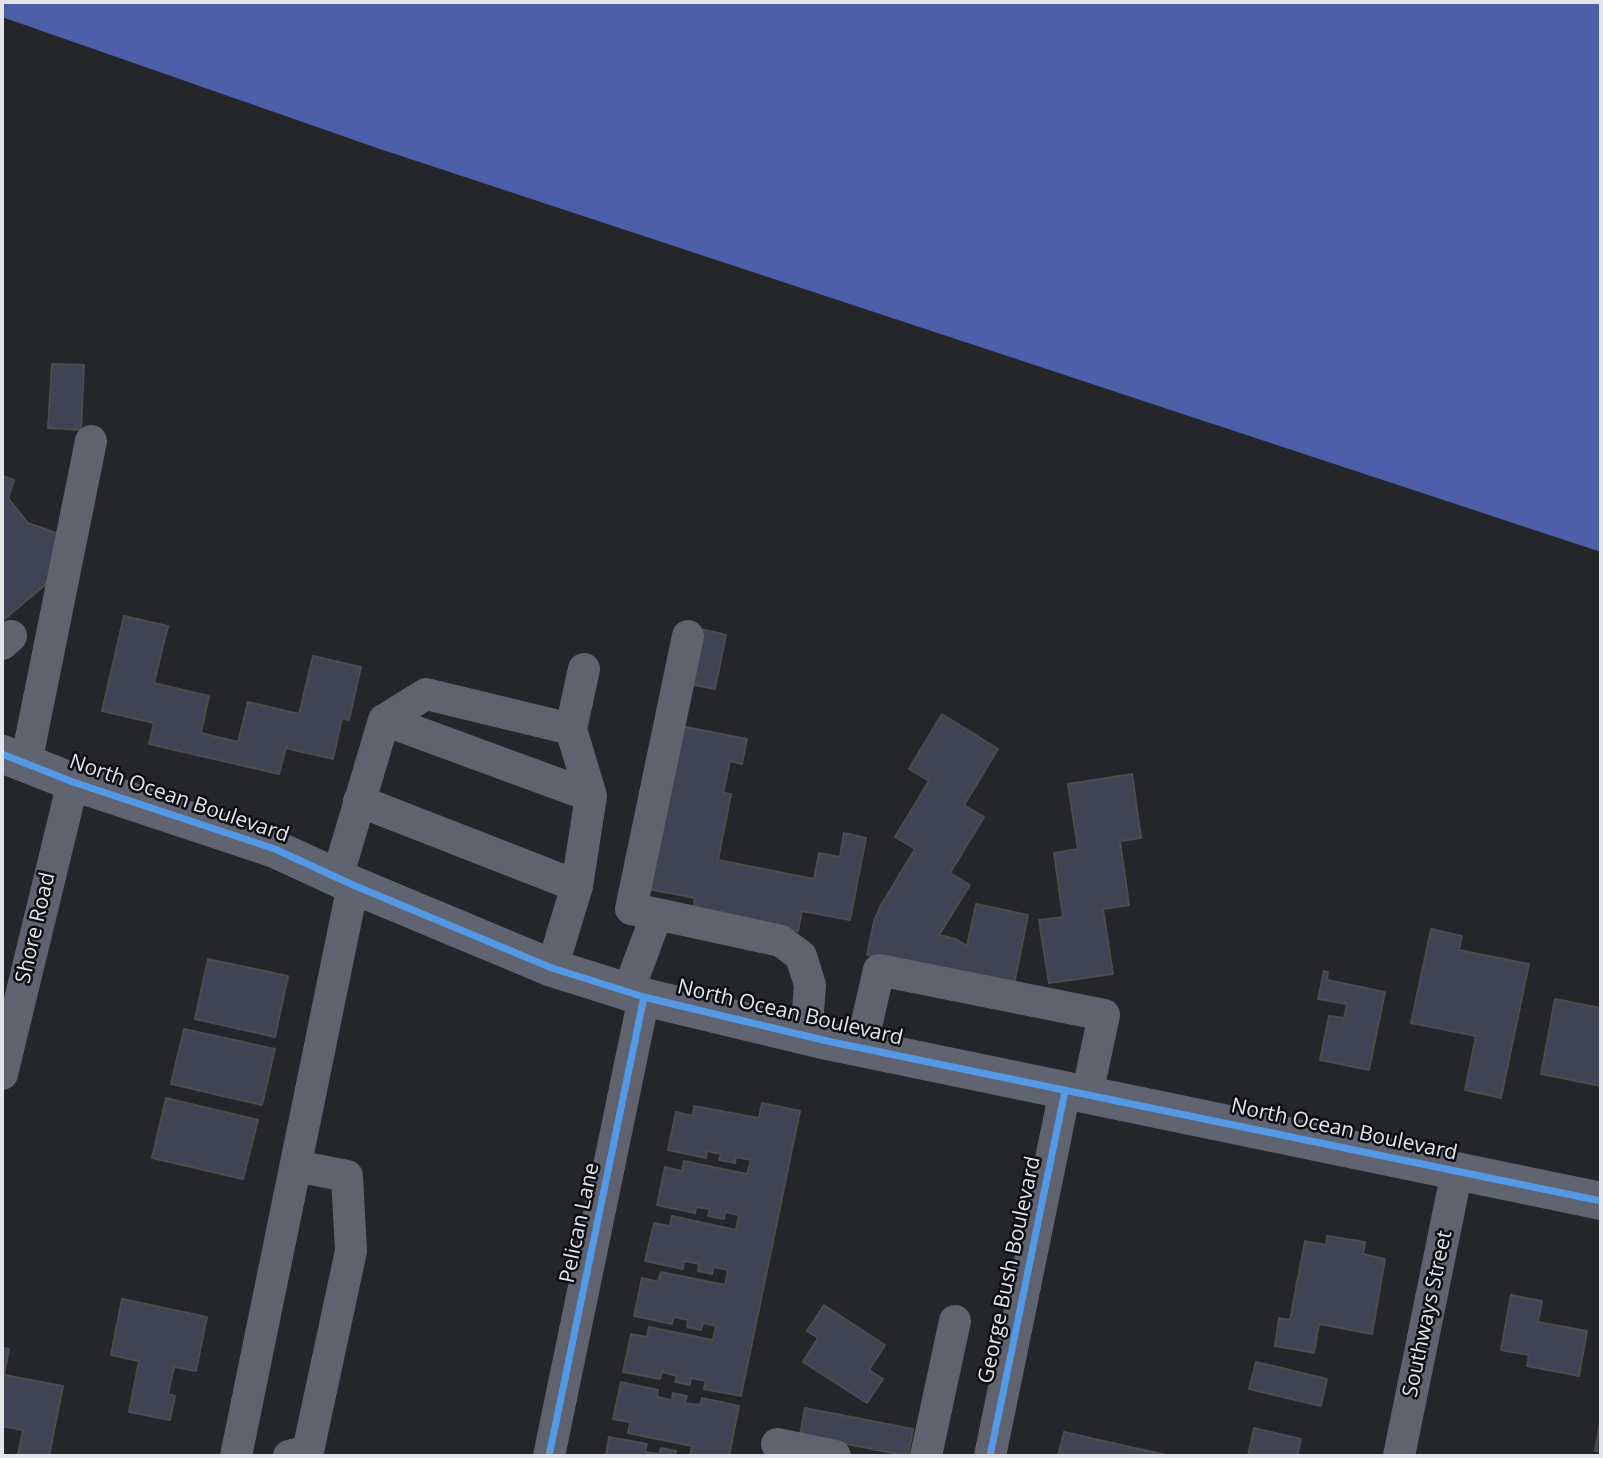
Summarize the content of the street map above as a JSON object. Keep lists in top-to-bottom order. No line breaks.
{"streets":{"main road":["North Ocean Boulevard"],"street":["Shore Road","Pelican Lane","George Bush Boulevard","Southways Street"]},"crossings":[["North Ocean Boulevard","Shore Road"],["North Ocean Boulevard","Pelican Lane"],["North Ocean Boulevard","George Bush Boulevard"],["North Ocean Boulevard","Southways Street"]]}
